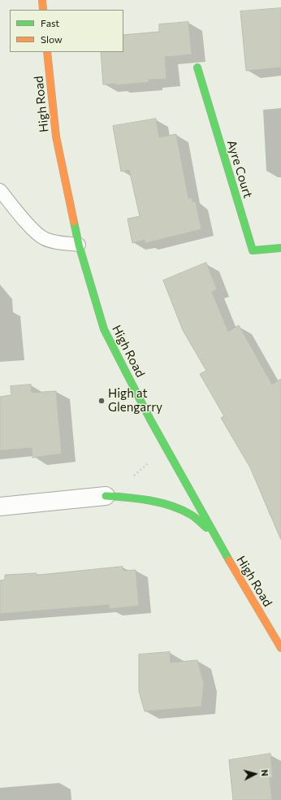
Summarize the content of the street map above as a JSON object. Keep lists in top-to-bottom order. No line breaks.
{"streets":{"main road":["High Road","Ayre Court"]},"places":["High at Glengarry"],"legend":["Fast","Slow"],"north":"right"}
